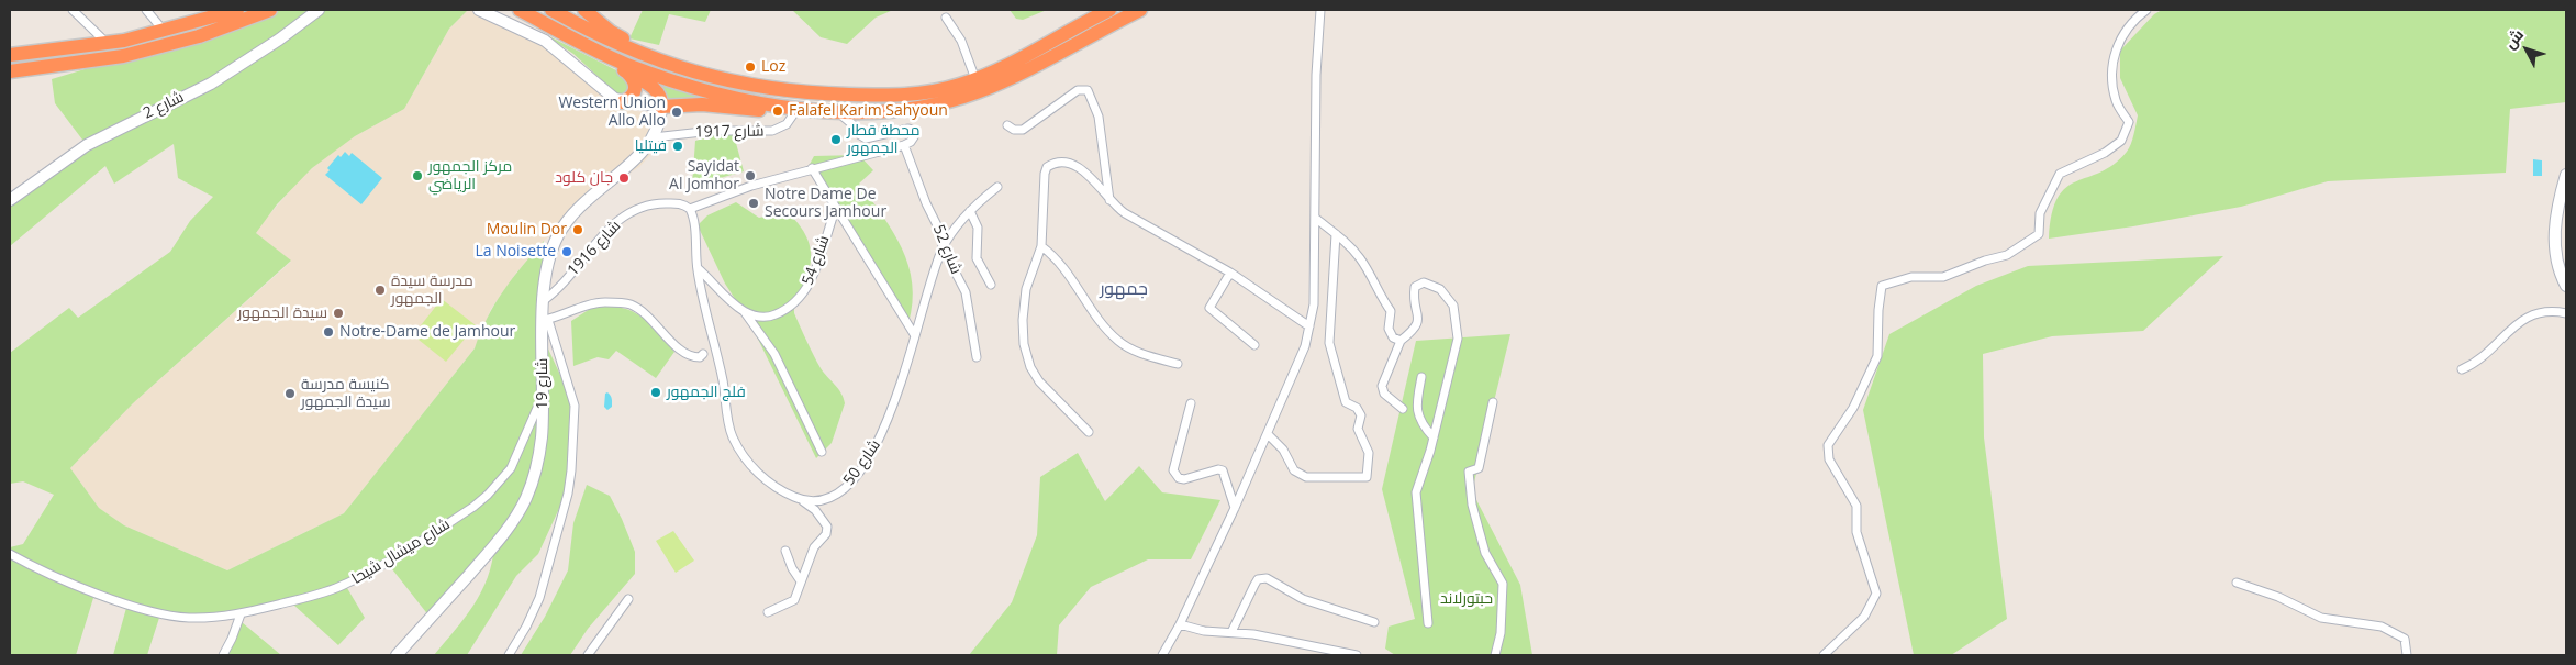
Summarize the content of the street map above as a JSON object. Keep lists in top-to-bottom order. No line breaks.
{"streets":{"main road":["شارع 2","شارع 19"],"street":["شارع 1917","شارع 1916","شارع 52","شارع 54","شارع 50","شارع ميشال شيحا"]},"crossings":[["شارع 1917","شارع 19"],["شارع 1916","شارع 54"],["شارع 1916","شارع 19"],["شارع 1916","شارع 50"],["شارع 52","شارع 50"],["شارع 54","شارع 50"],["شارع 19","شارع ميشال شيحا"]],"districts":["جمهور"],"parks":["حبتورلاند"],"places":["Loz","Falafel Karim Sahyoun","Western Union Allo Allo","محطة قطار الجمهور","فيتليا","مركز الجمهور الرياضي","Sayidat Al Jomhor","جان كلود","Notre Dame De Secours Jamhour","Moulin Dor","La Noisette","مدرسة سيدة الجمهور","سيدة الجمهور","Notre-Dame de Jamhour","فلج الجمهور","كنيسة مدرسة سيدة الجمهور"],"north":"top left"}
